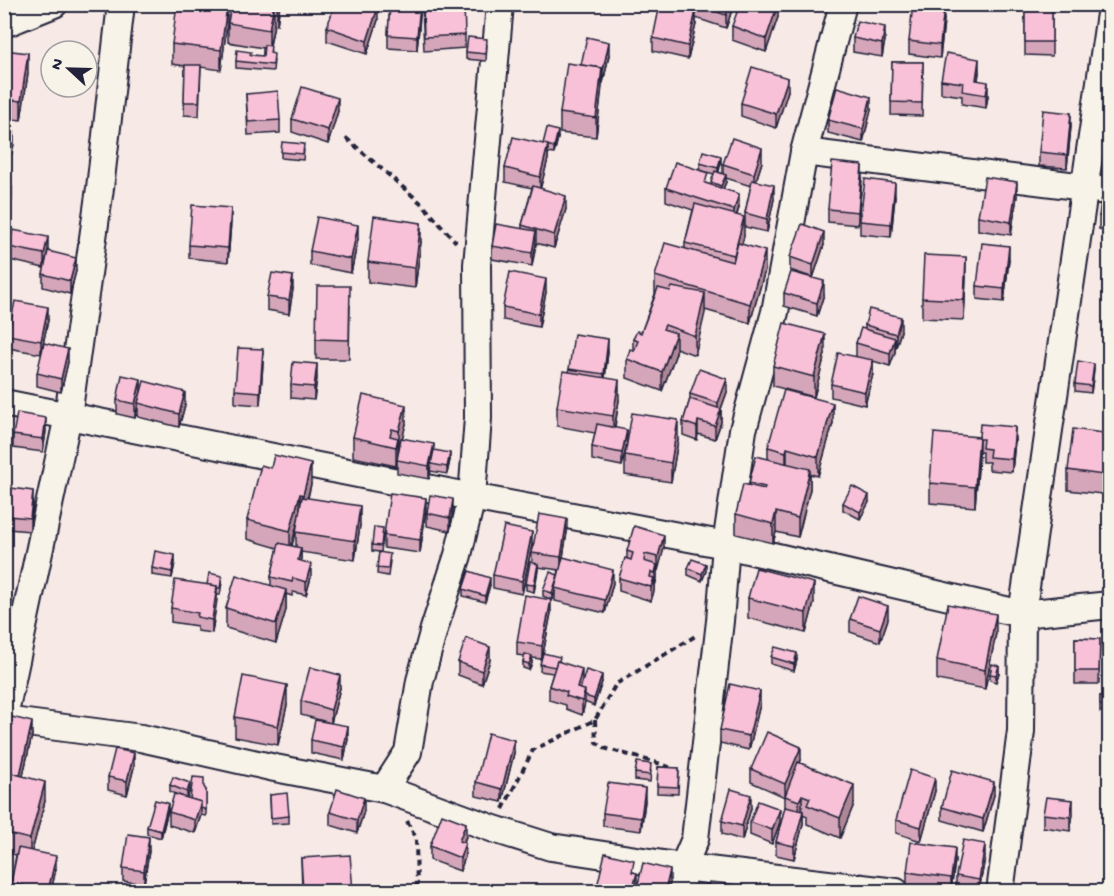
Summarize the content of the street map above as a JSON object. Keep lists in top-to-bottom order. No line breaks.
{"north":"left"}
